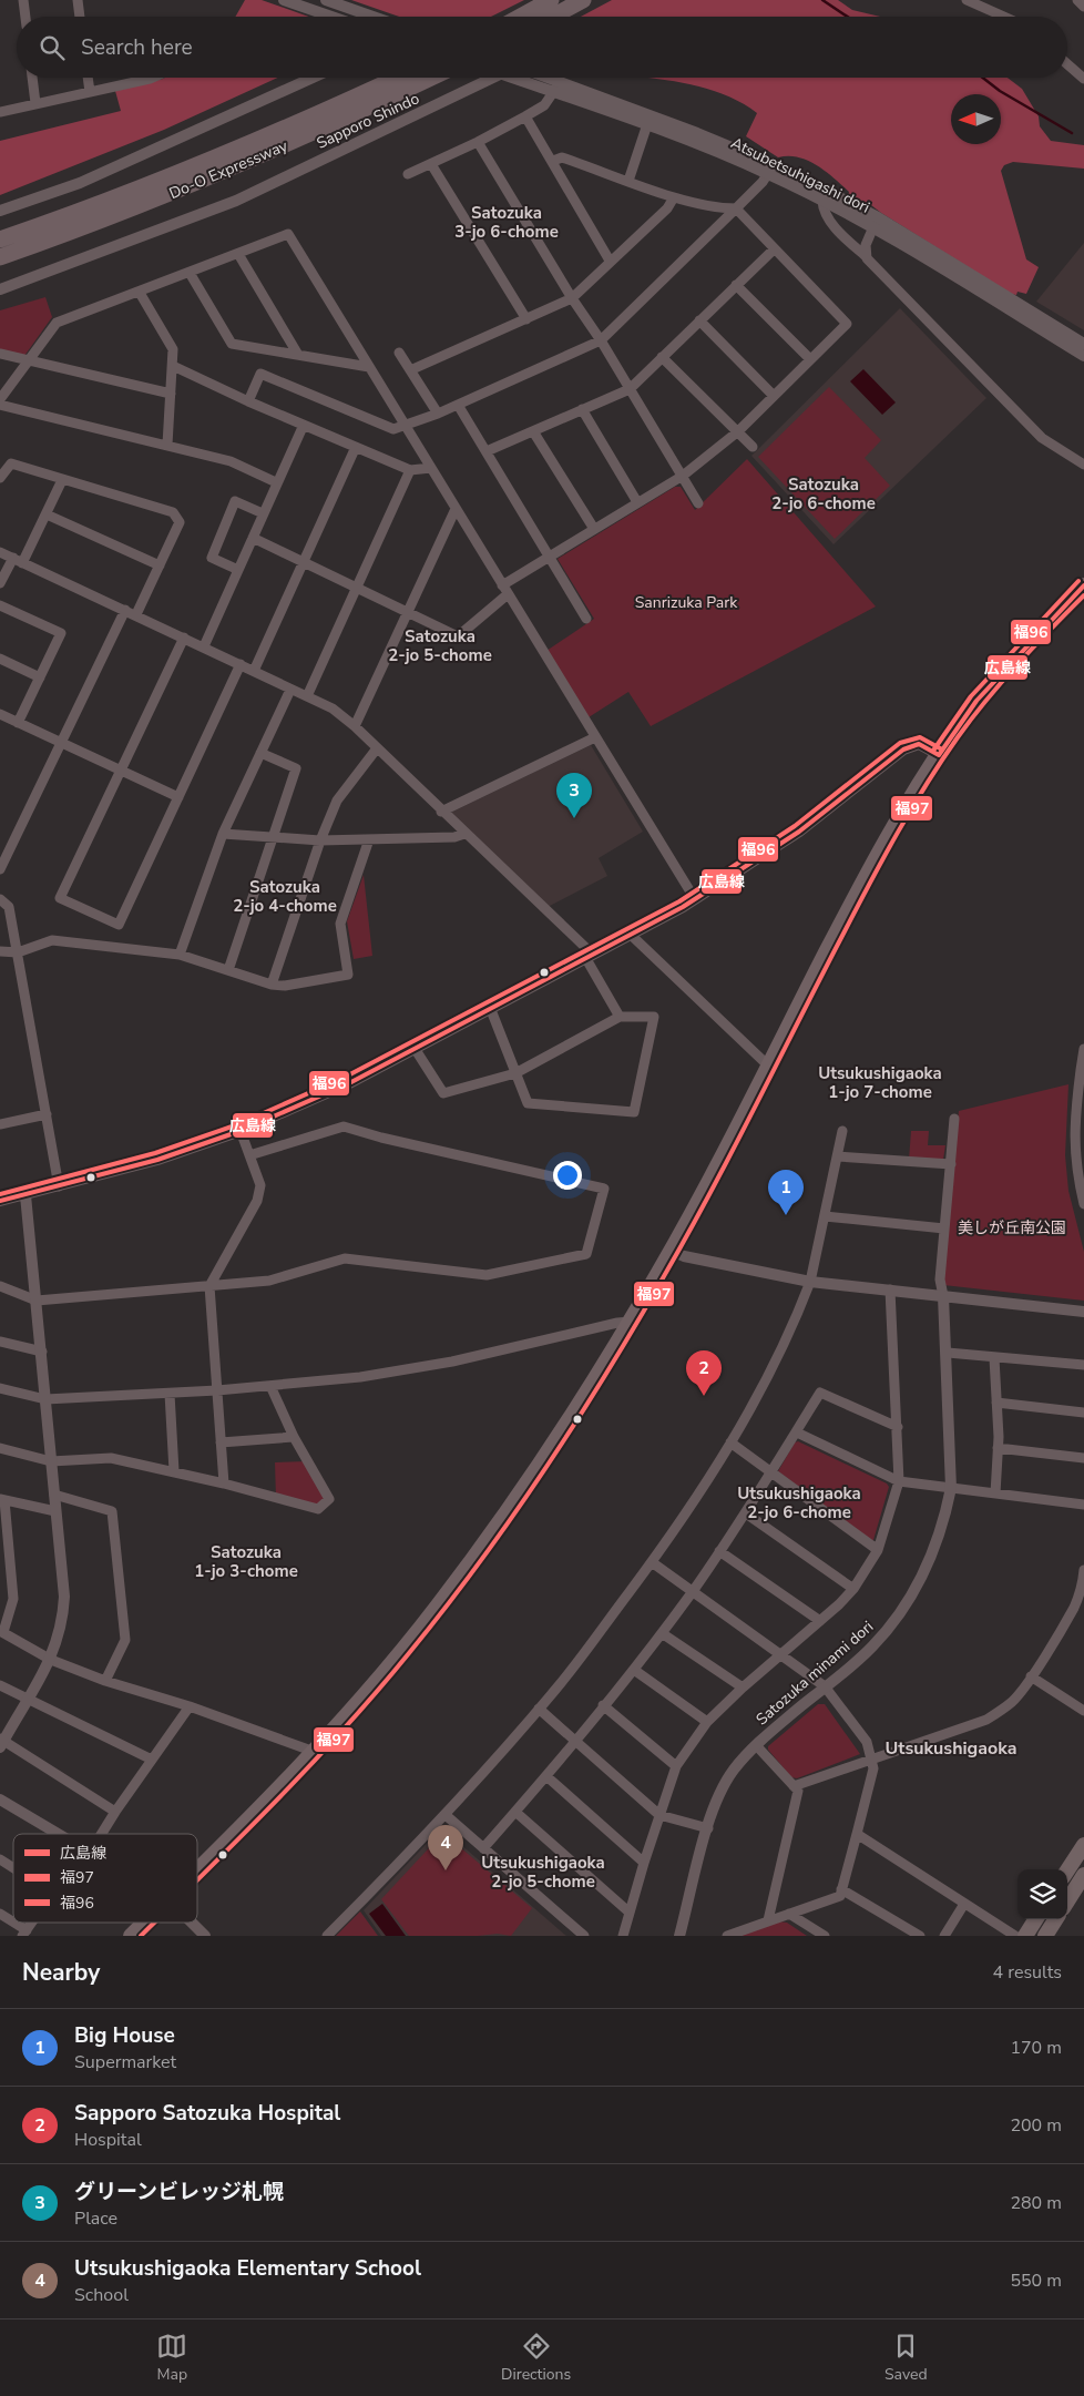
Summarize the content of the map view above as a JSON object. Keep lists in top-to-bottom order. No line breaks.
{"streets":{"highway":["Do-O Expressway"],"street":["Sapporo Shindo","Atsubetsuhigashi dori","Satozuka minami dori"]},"districts":["Satozuka 3-jo 6-chome","Satozuka 2-jo 6-chome","Satozuka 2-jo 5-chome","Satozuka 2-jo 4-chome","Utsukushigaoka 1-jo 7-chome","Utsukushigaoka 2-jo 6-chome","Satozuka 1-jo 3-chome","Utsukushigaoka","Utsukushigaoka 2-jo 5-chome"],"parks":["Sanrizuka Park","美しが丘南公園"],"lines":["transit line 福96","transit line 広島線","transit line 福97"],"legend":["広島線","福97","福96"],"north":"left","page":{"search":"Search here","pins":["3","1","2","4"],"heading":["Nearby","4 results"],"list":[{"mark":"1","name":"Big House","note":"Supermarket","value":"170 m"},{"mark":"2","name":"Sapporo Satozuka Hospital","note":"Hospital","value":"200 m"},{"mark":"3","name":"グリーンビレッジ札幌","note":"Place","value":"280 m"},{"mark":"4","name":"Utsukushigaoka Elementary School","note":"School","value":"550 m"}],"nav":["Map","Directions","Saved"]}}
